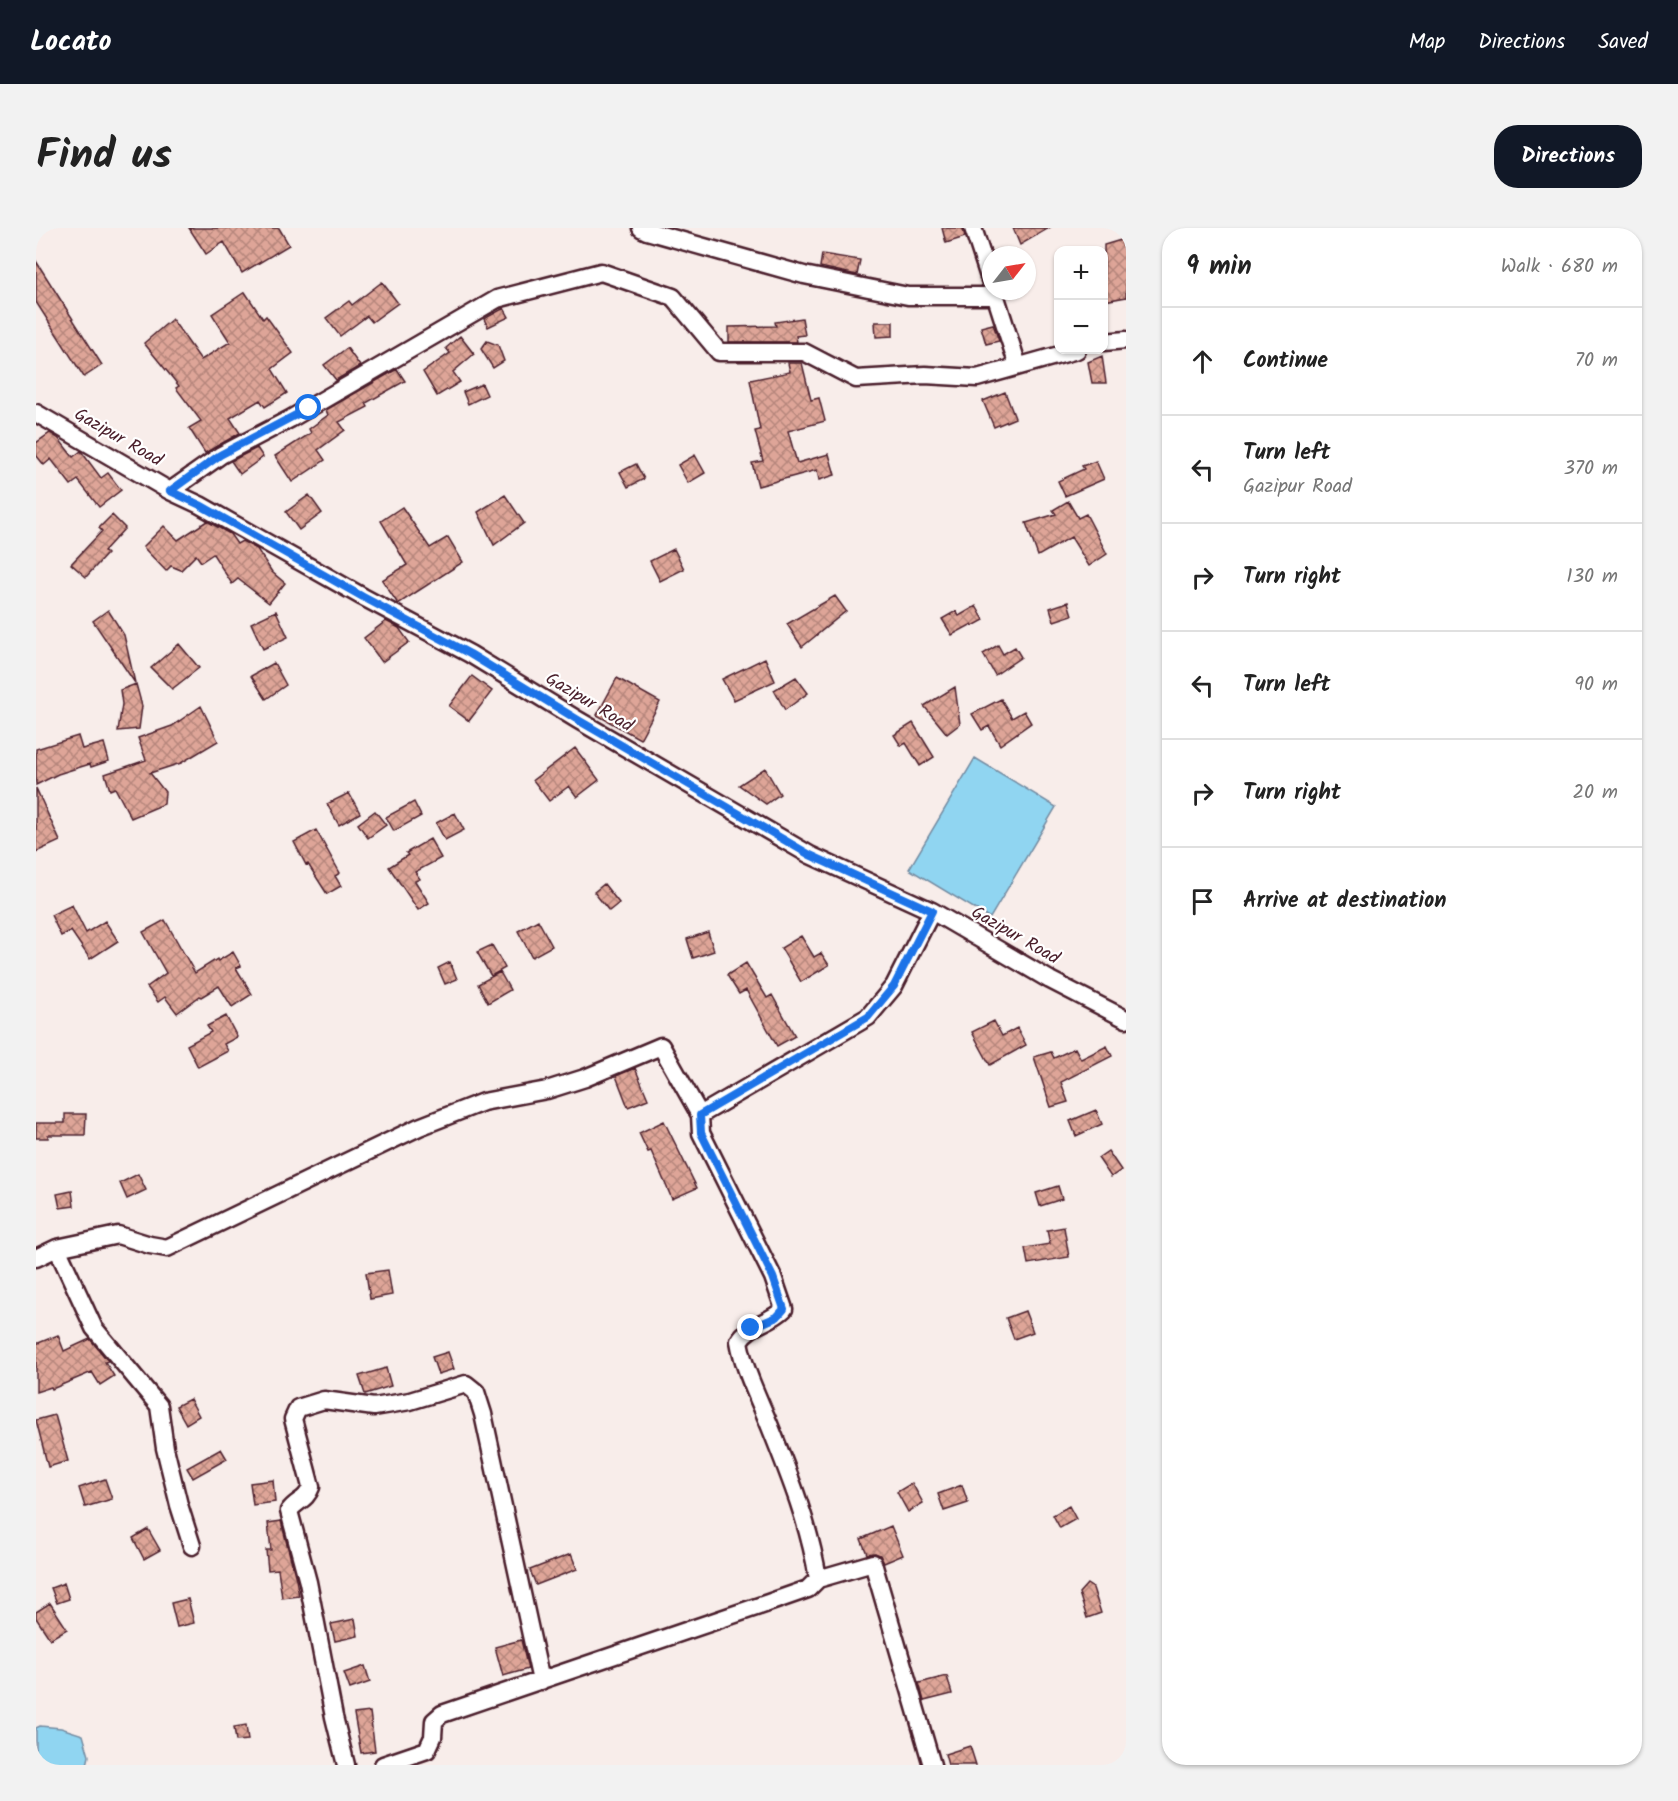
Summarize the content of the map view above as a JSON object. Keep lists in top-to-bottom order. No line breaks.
{"streets":{"street":["Gazipur Road"]},"north":"top right","page":{"header":"Locato","nav":["Map","Directions","Saved"],"title":"Find us","buttons":"Directions","heading":["9 min","Walk · 680 m"],"map_buttons":["+","−"],"list":[["Continue","70 m"],["Turn left","Gazipur Road","370 m"],["Turn right","130 m"],["Turn left","90 m"],["Turn right","20 m"],"Arrive at destination"]}}
